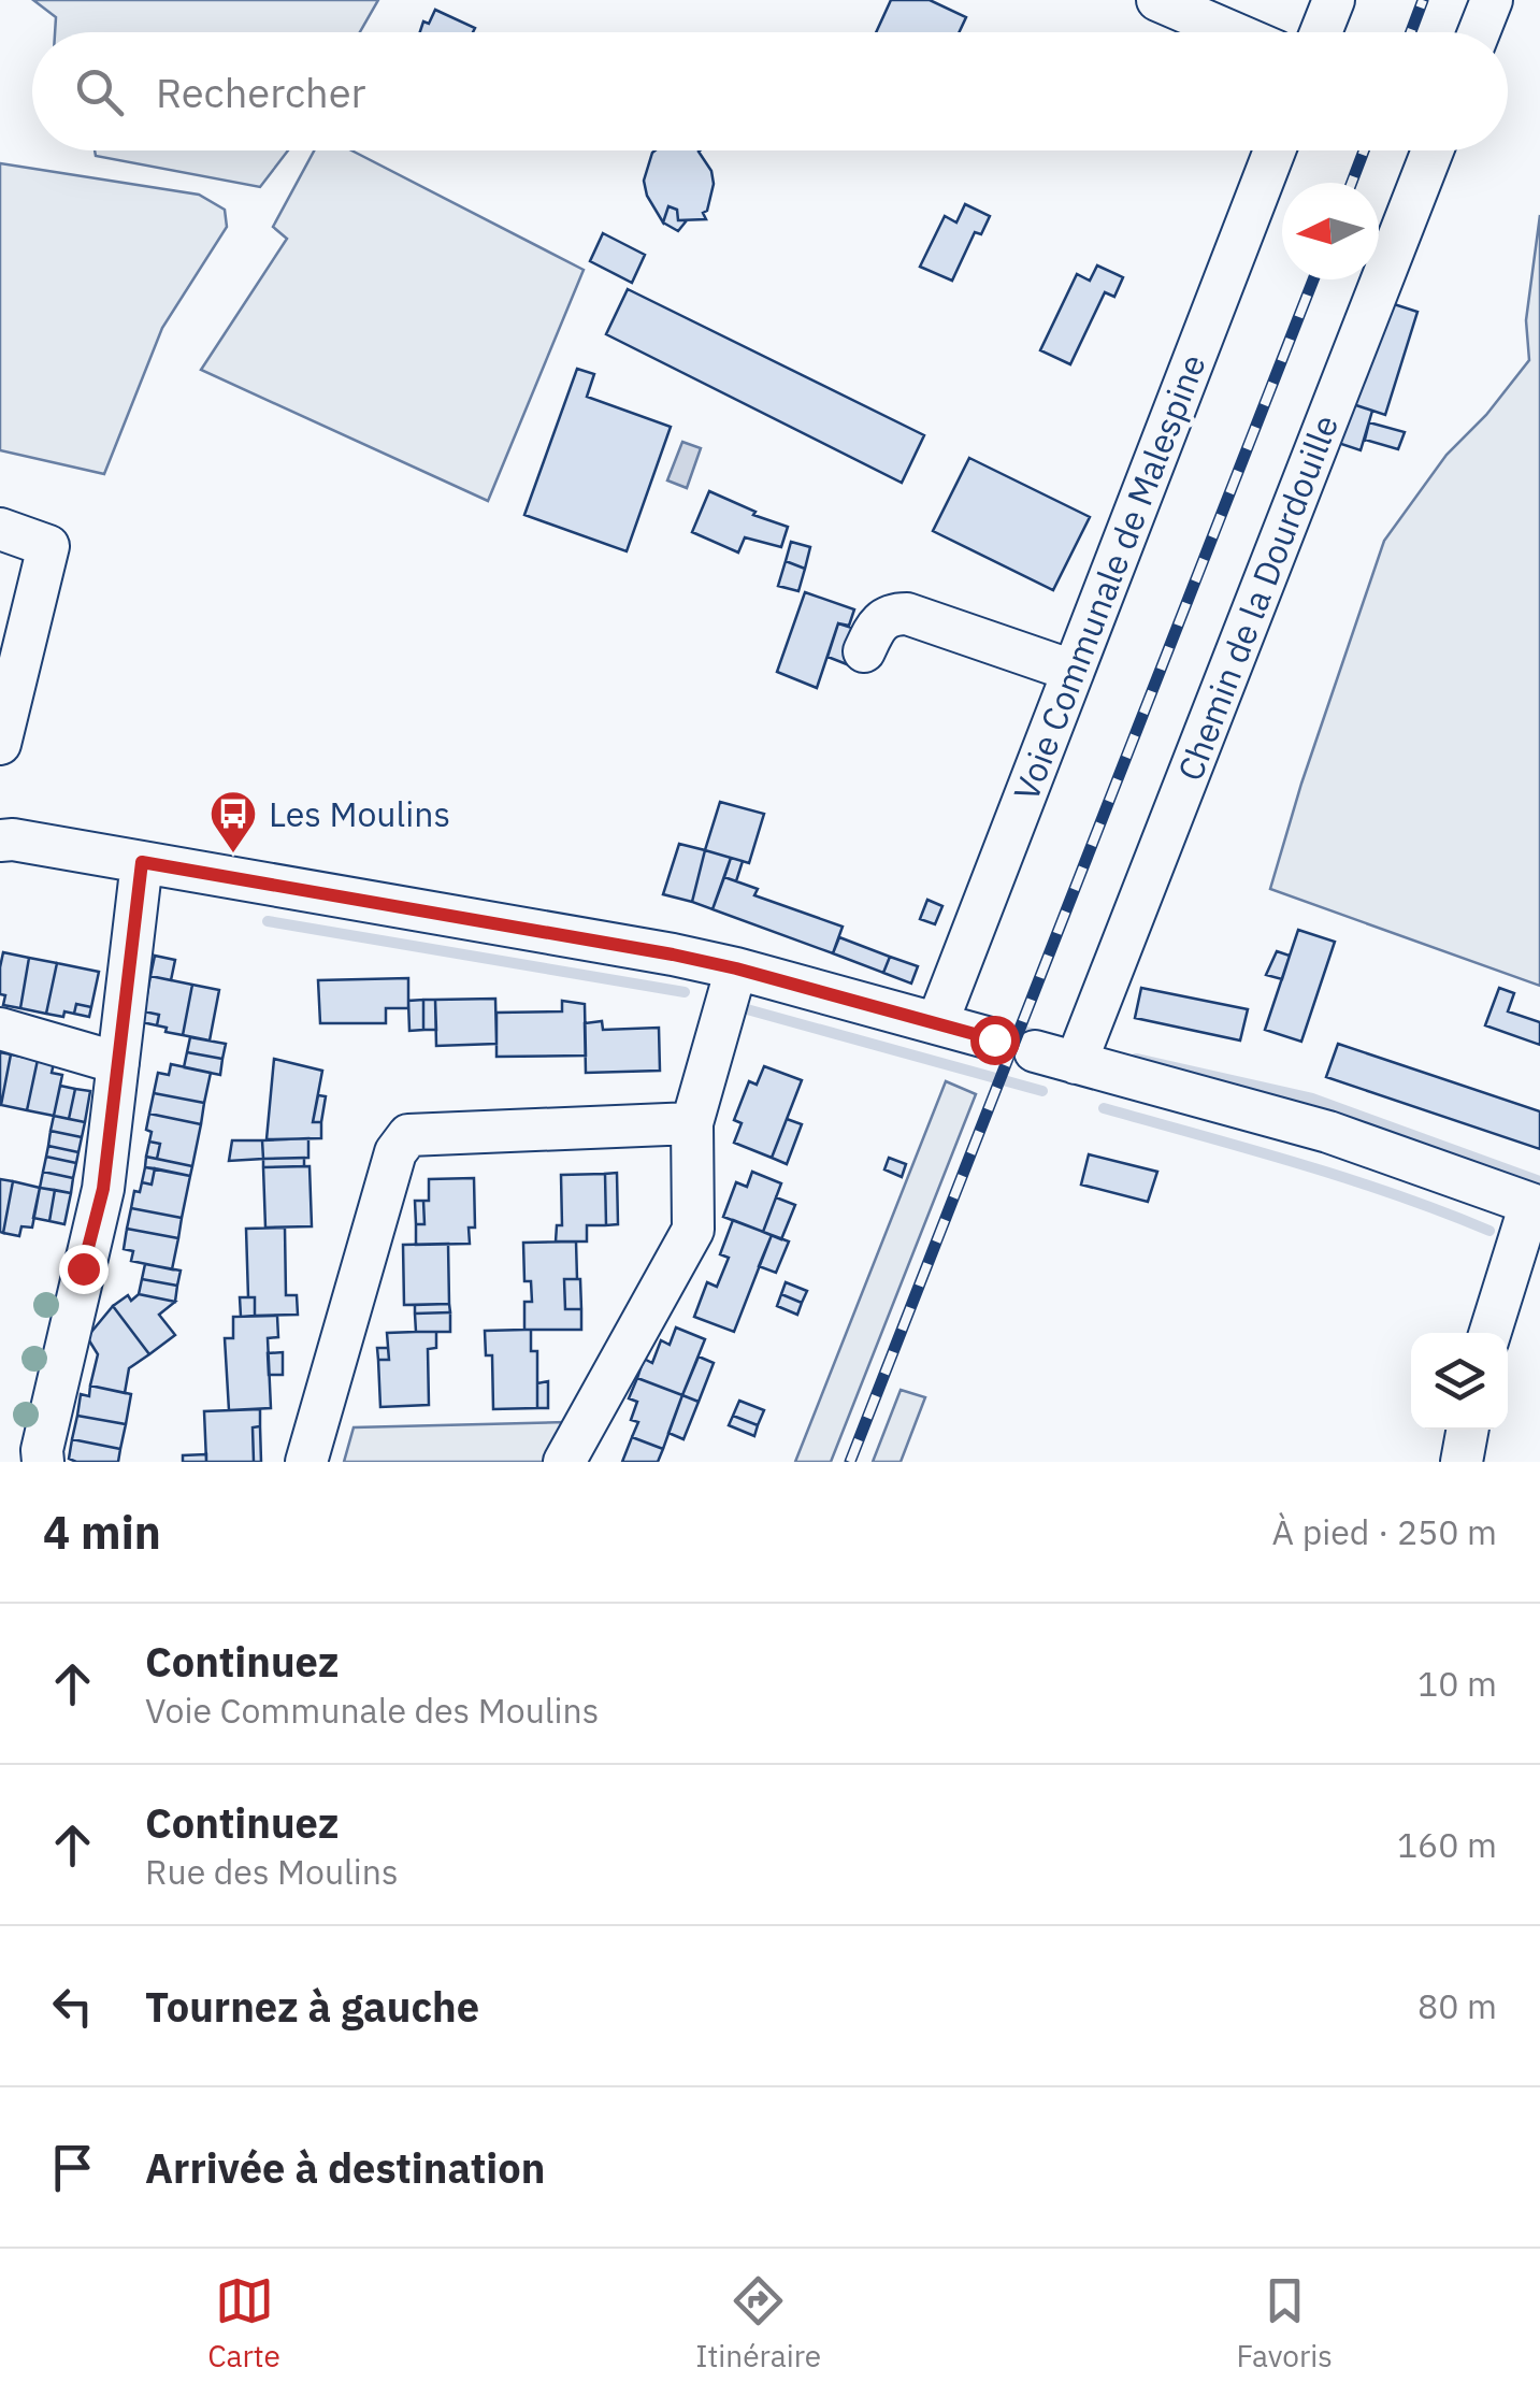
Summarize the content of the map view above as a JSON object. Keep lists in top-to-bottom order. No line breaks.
{"streets":{"street":["Voie Communale de Malespine","Chemin de la Dourdouille"]},"places":{"bus stop":["Les Moulins"]},"north":"left","page":{"search":"Rechercher","heading":["4 min","À pied · 250 m"],"list":[["Continuez","Voie Communale des Moulins","10 m"],["Continuez","Rue des Moulins","160 m"],["Tournez à gauche","80 m"],"Arrivée à destination"],"nav":["Carte","Itinéraire","Favoris"]}}
